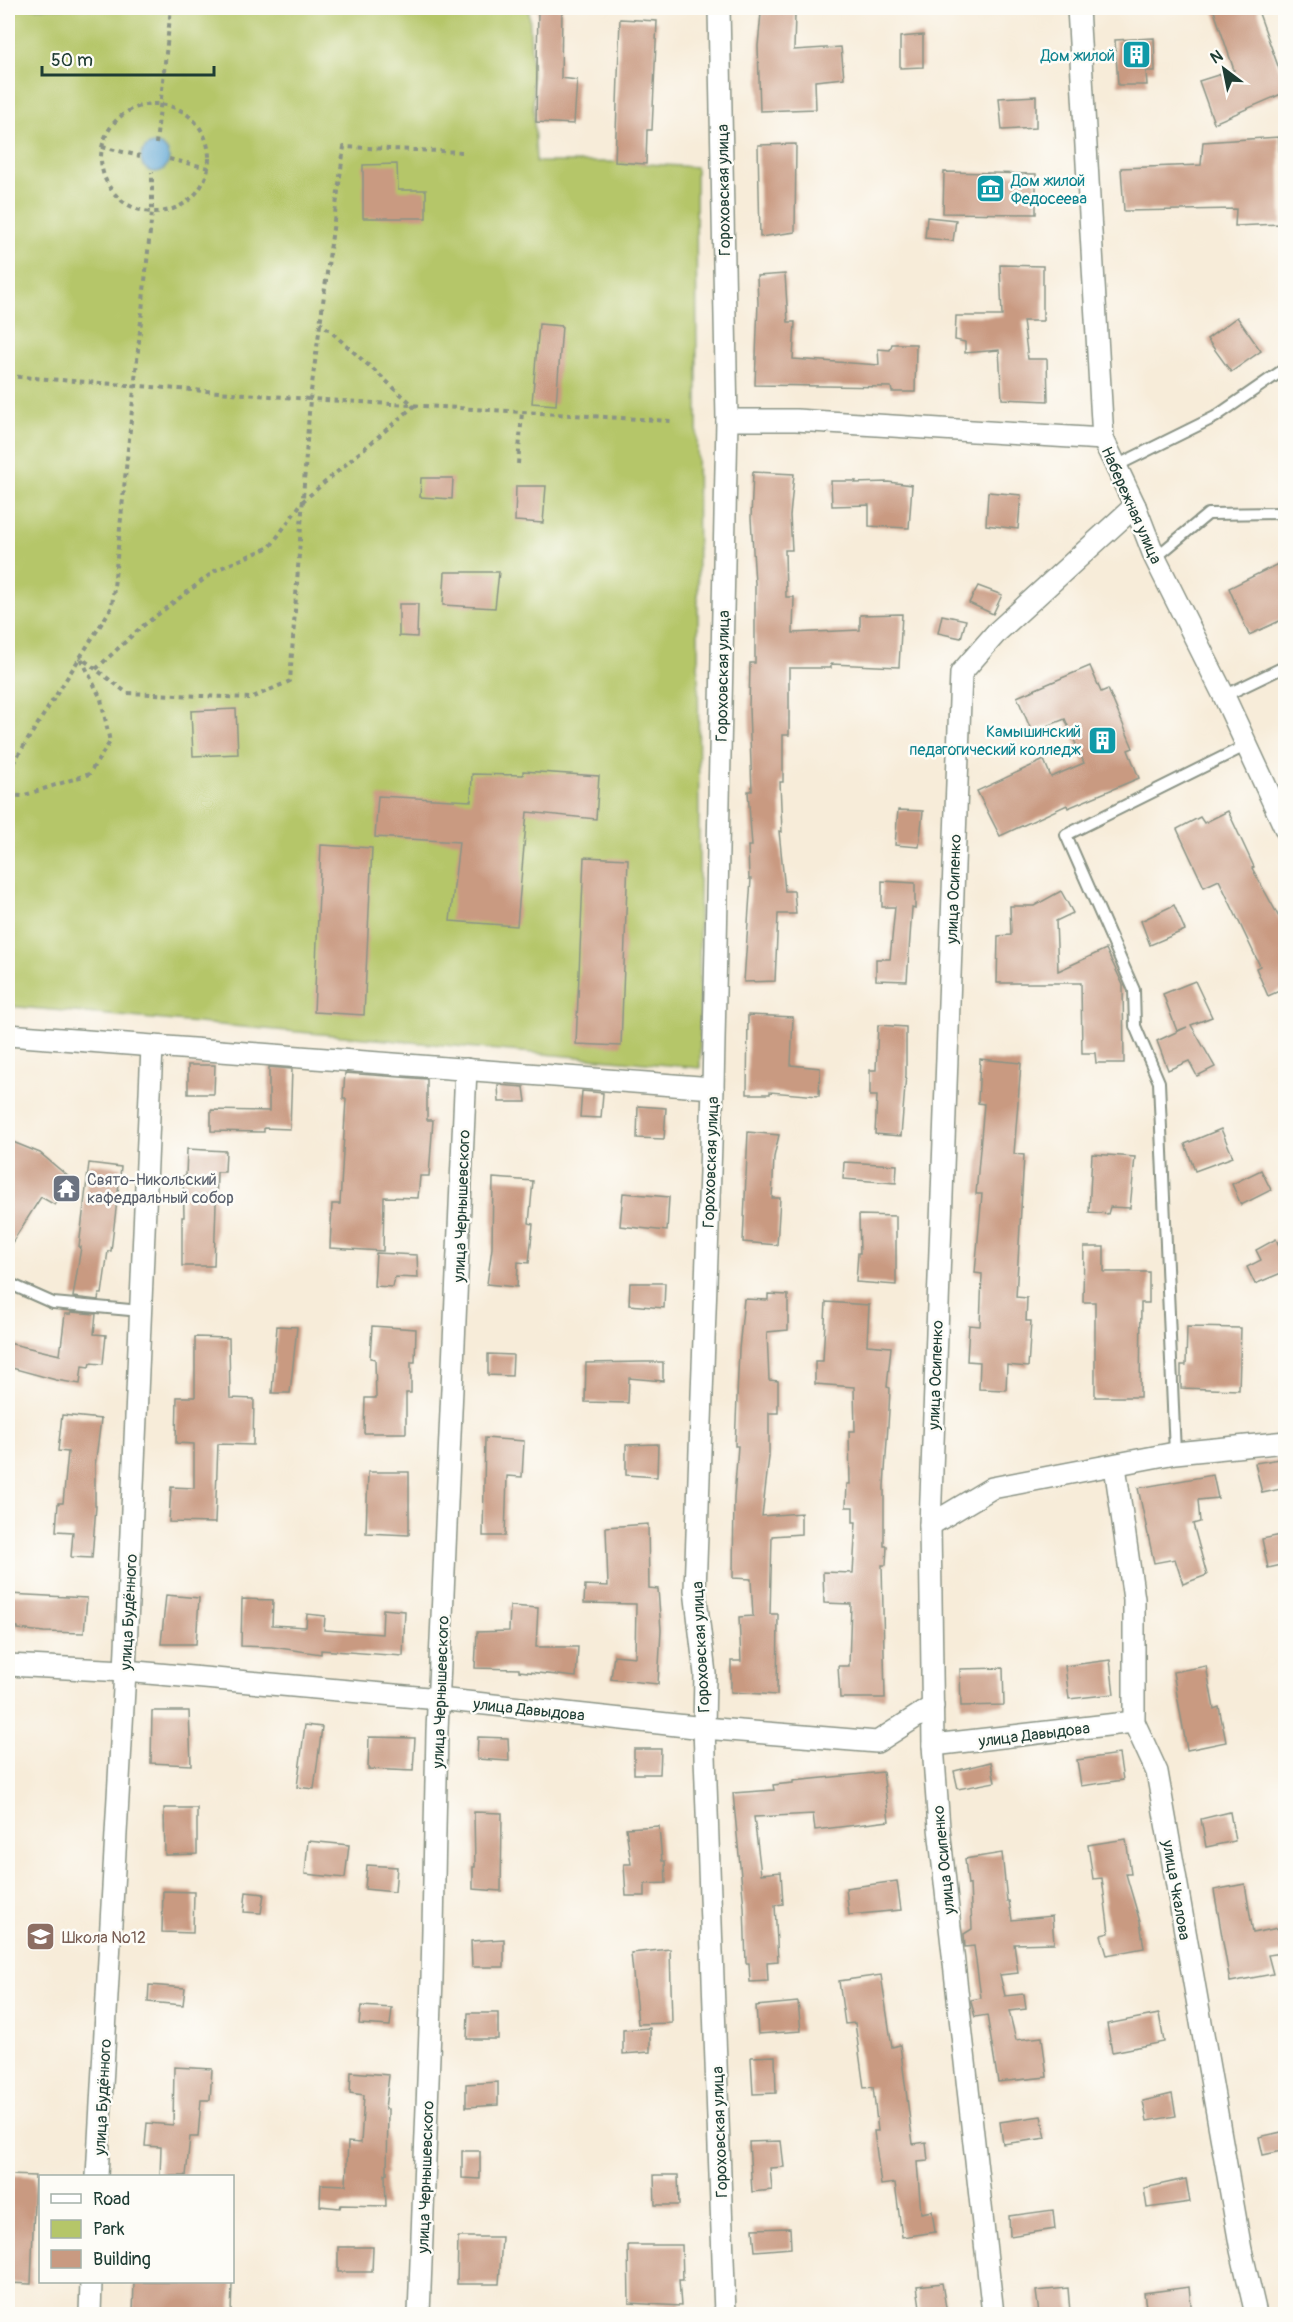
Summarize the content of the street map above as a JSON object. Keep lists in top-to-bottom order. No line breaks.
{"streets":{"street":["Гороховская улица","Набережная улица","улица Осипенко","улица Чернышевского","улица Будённого","улица Давыдова","улица Чкалова"]},"crossings":[["Гороховская улица","улица Давыдова"],["Набережная улица","улица Осипенко"],["улица Осипенко","улица Давыдова"],["улица Чернышевского","улица Давыдова"],["улица Будённого","улица Давыдова"],["улица Давыдова","улица Чкалова"]],"places":{"building":["Дом жилой","Камышинский педагогический колледж"],"museum":["Дом жилой Федосеева"],"temple":["Свято-Никольский кафедральный собор"],"school or university":["Школа №12"]},"legend":["Road","Park","Building"],"scale_bar":"50 m","north":"top left"}
